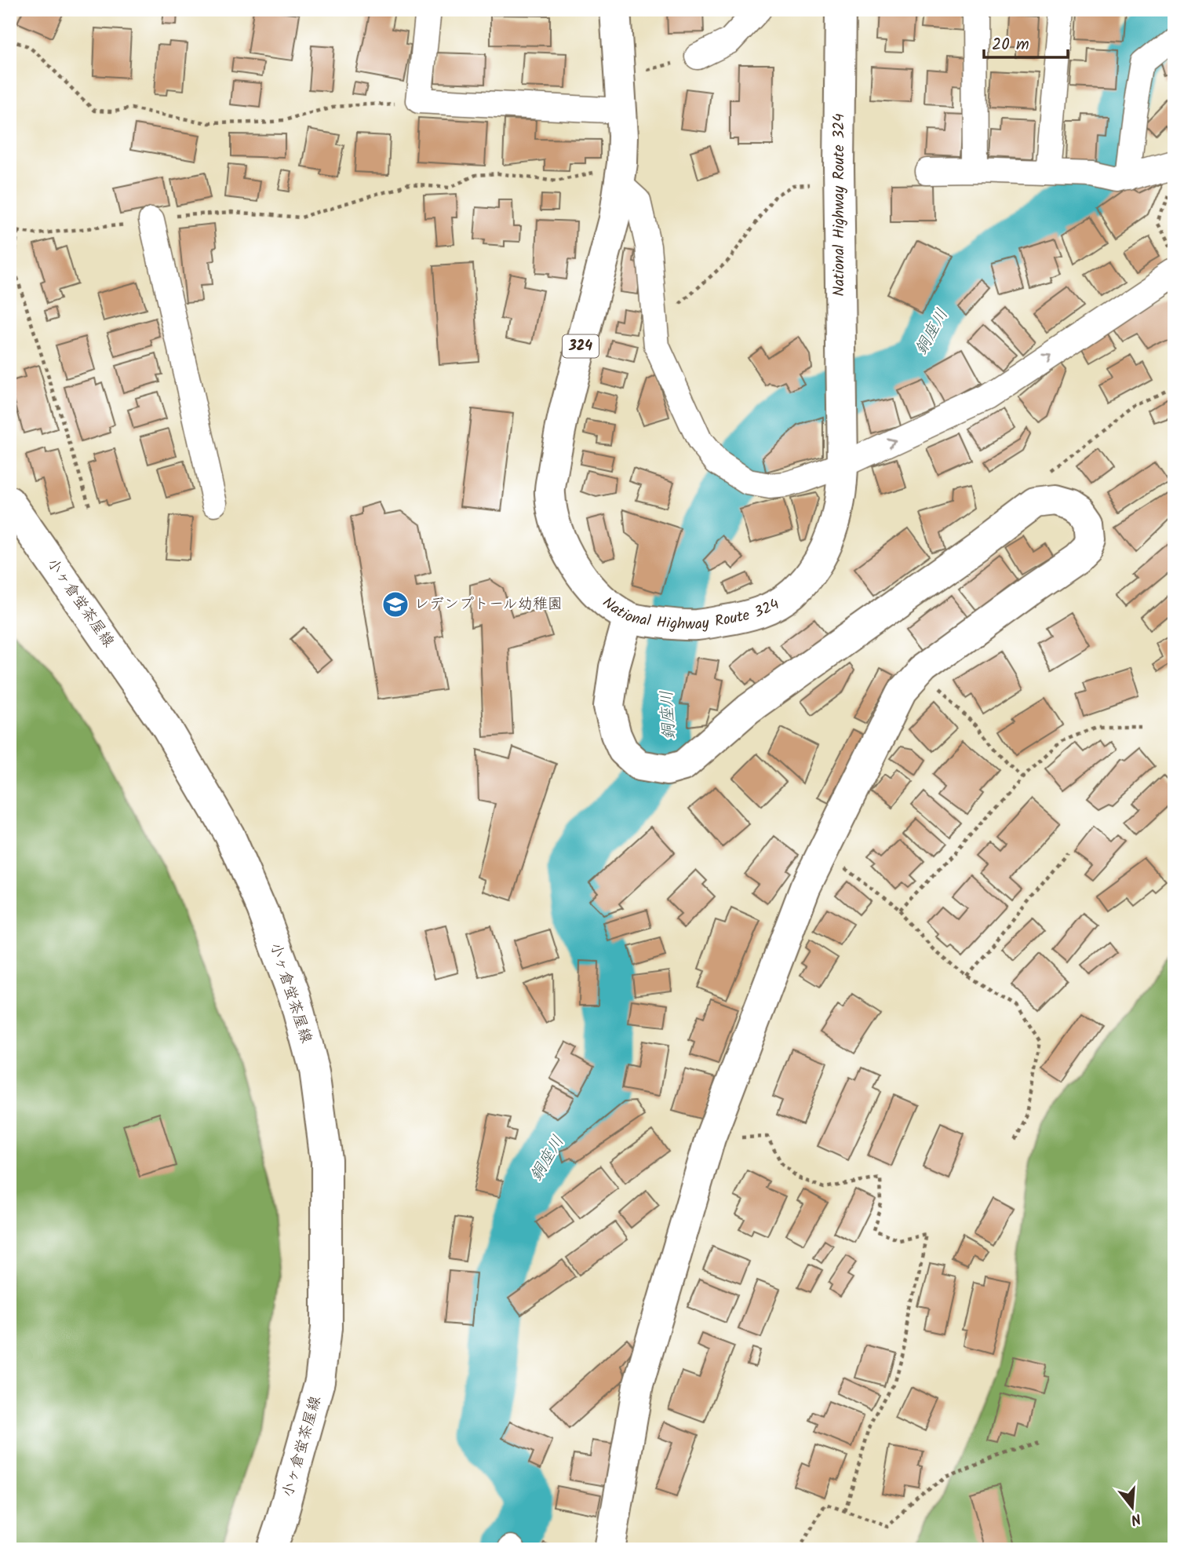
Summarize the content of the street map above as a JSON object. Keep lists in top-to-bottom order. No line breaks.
{"streets":{"main road":["National Highway Route 324","324","小ヶ倉蛍茶屋線"]},"water":["銅座川"],"places":{"school or university":["レデンプトール幼稚園"]},"scale_bar":"20 m","north":"bottom"}
